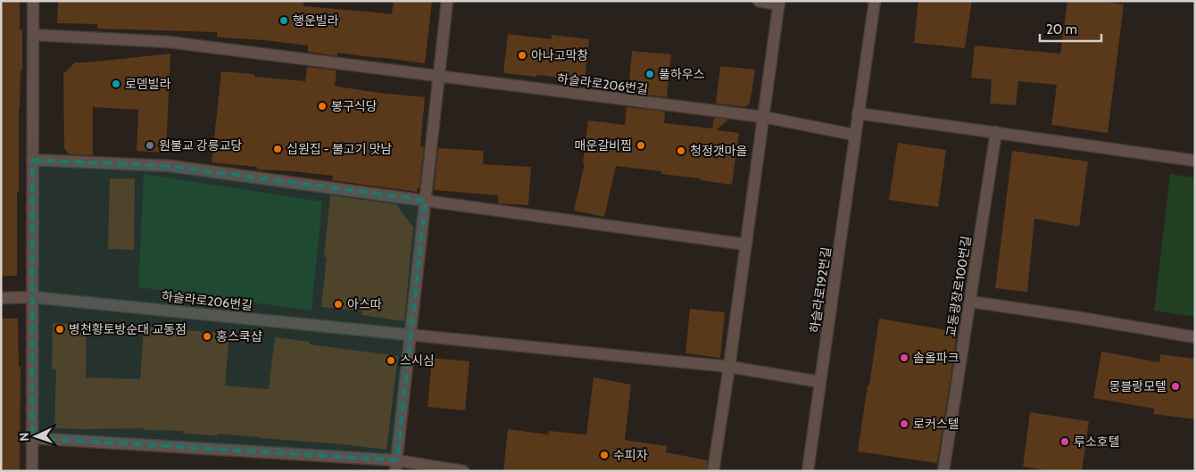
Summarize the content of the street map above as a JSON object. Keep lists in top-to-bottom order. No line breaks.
{"streets":{"street":["하슬라로206번길","교동광장로100번길","하슬라로192번길"]},"crossings":[["하슬라로206번길","하슬라로192번길"]],"places":["행운빌라","아나고막창","풀하우스","로뎀빌라","봉구식당","원불교 강릉교당","매운갈비찜","십원집 - 불고기 맛남","청정갯마을","아스따","병천황토방순대 교동점","홍스쿡샵","솔올파크","스시심","몽블랑모텔","로커스텔","루소호텔","수피자"],"scale_bar":"20 m","north":"left"}
